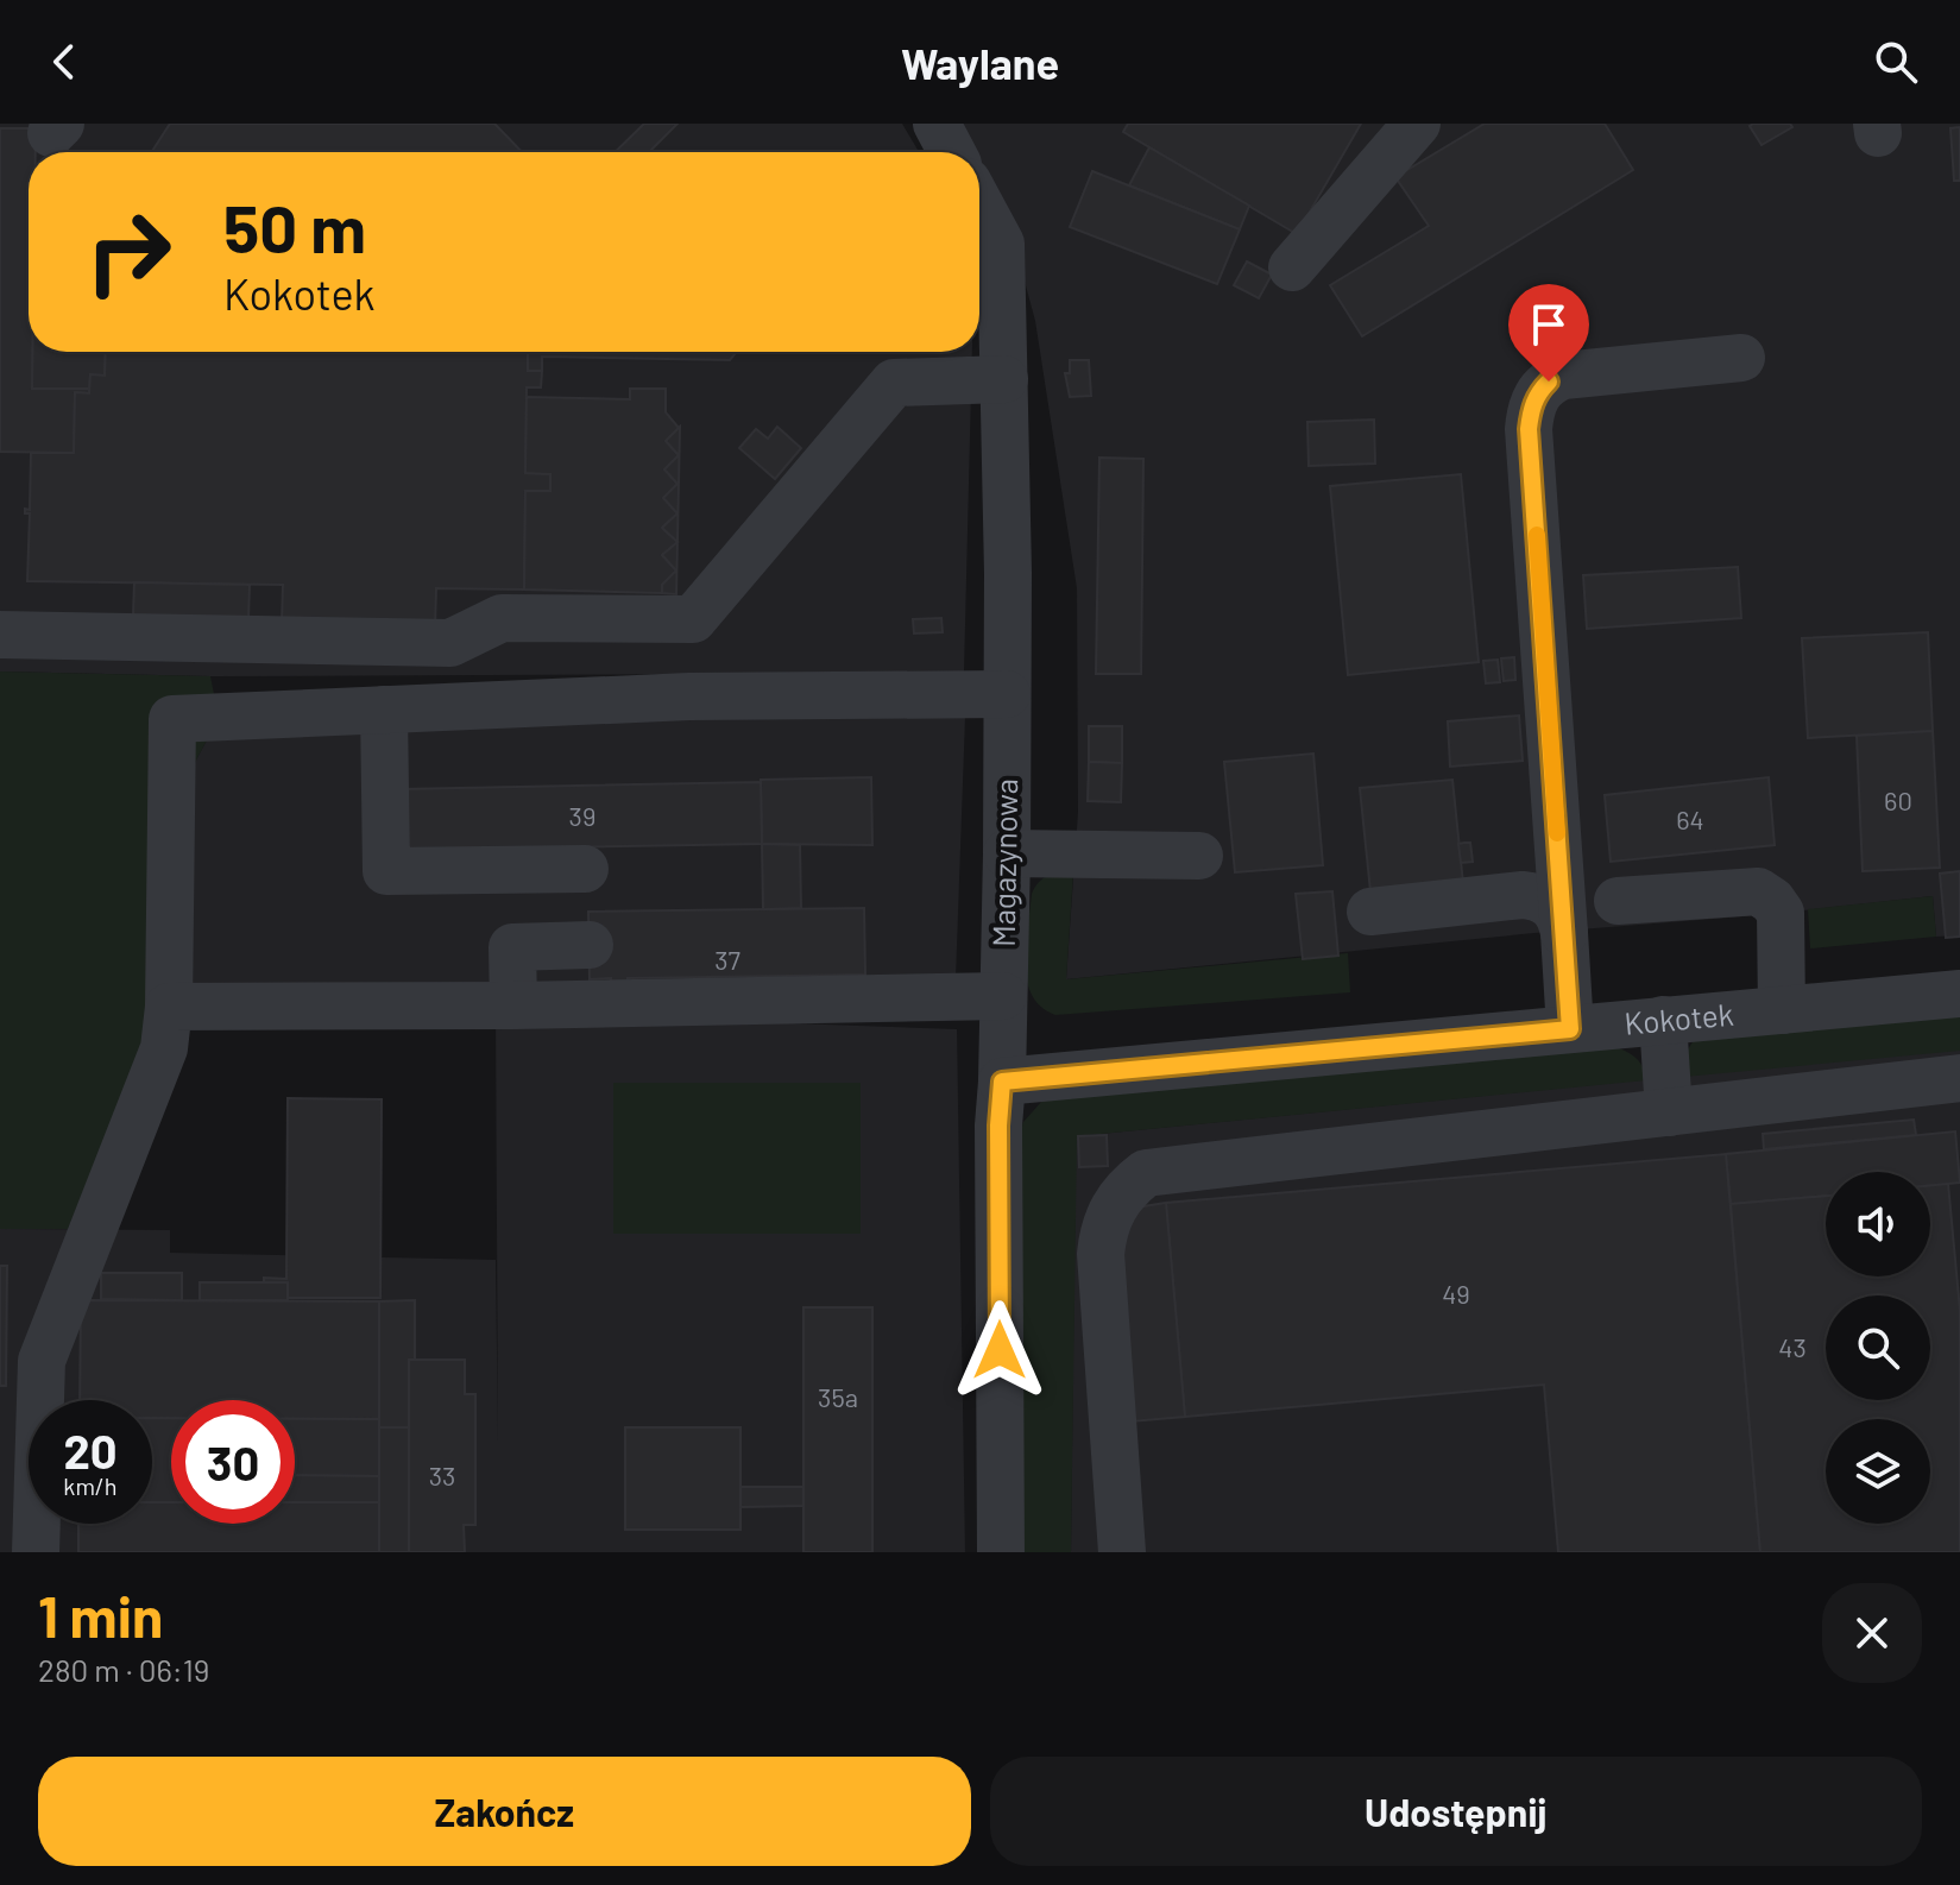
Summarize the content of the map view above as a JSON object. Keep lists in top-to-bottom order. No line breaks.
{"streets":{"street":["Magazynowa","Kokotek"]},"crossings":[["Magazynowa","Kokotek"]],"house_numbers":["60","39","64","37","49","43","35a","33"],"page":{"header":"Waylane","turn":["50 m","Kokotek"],"speed":"20 km/h","limit":"30","heading":["1 min","280 m · 06:19"],"buttons":["Zakończ","Udostępnij"]}}
